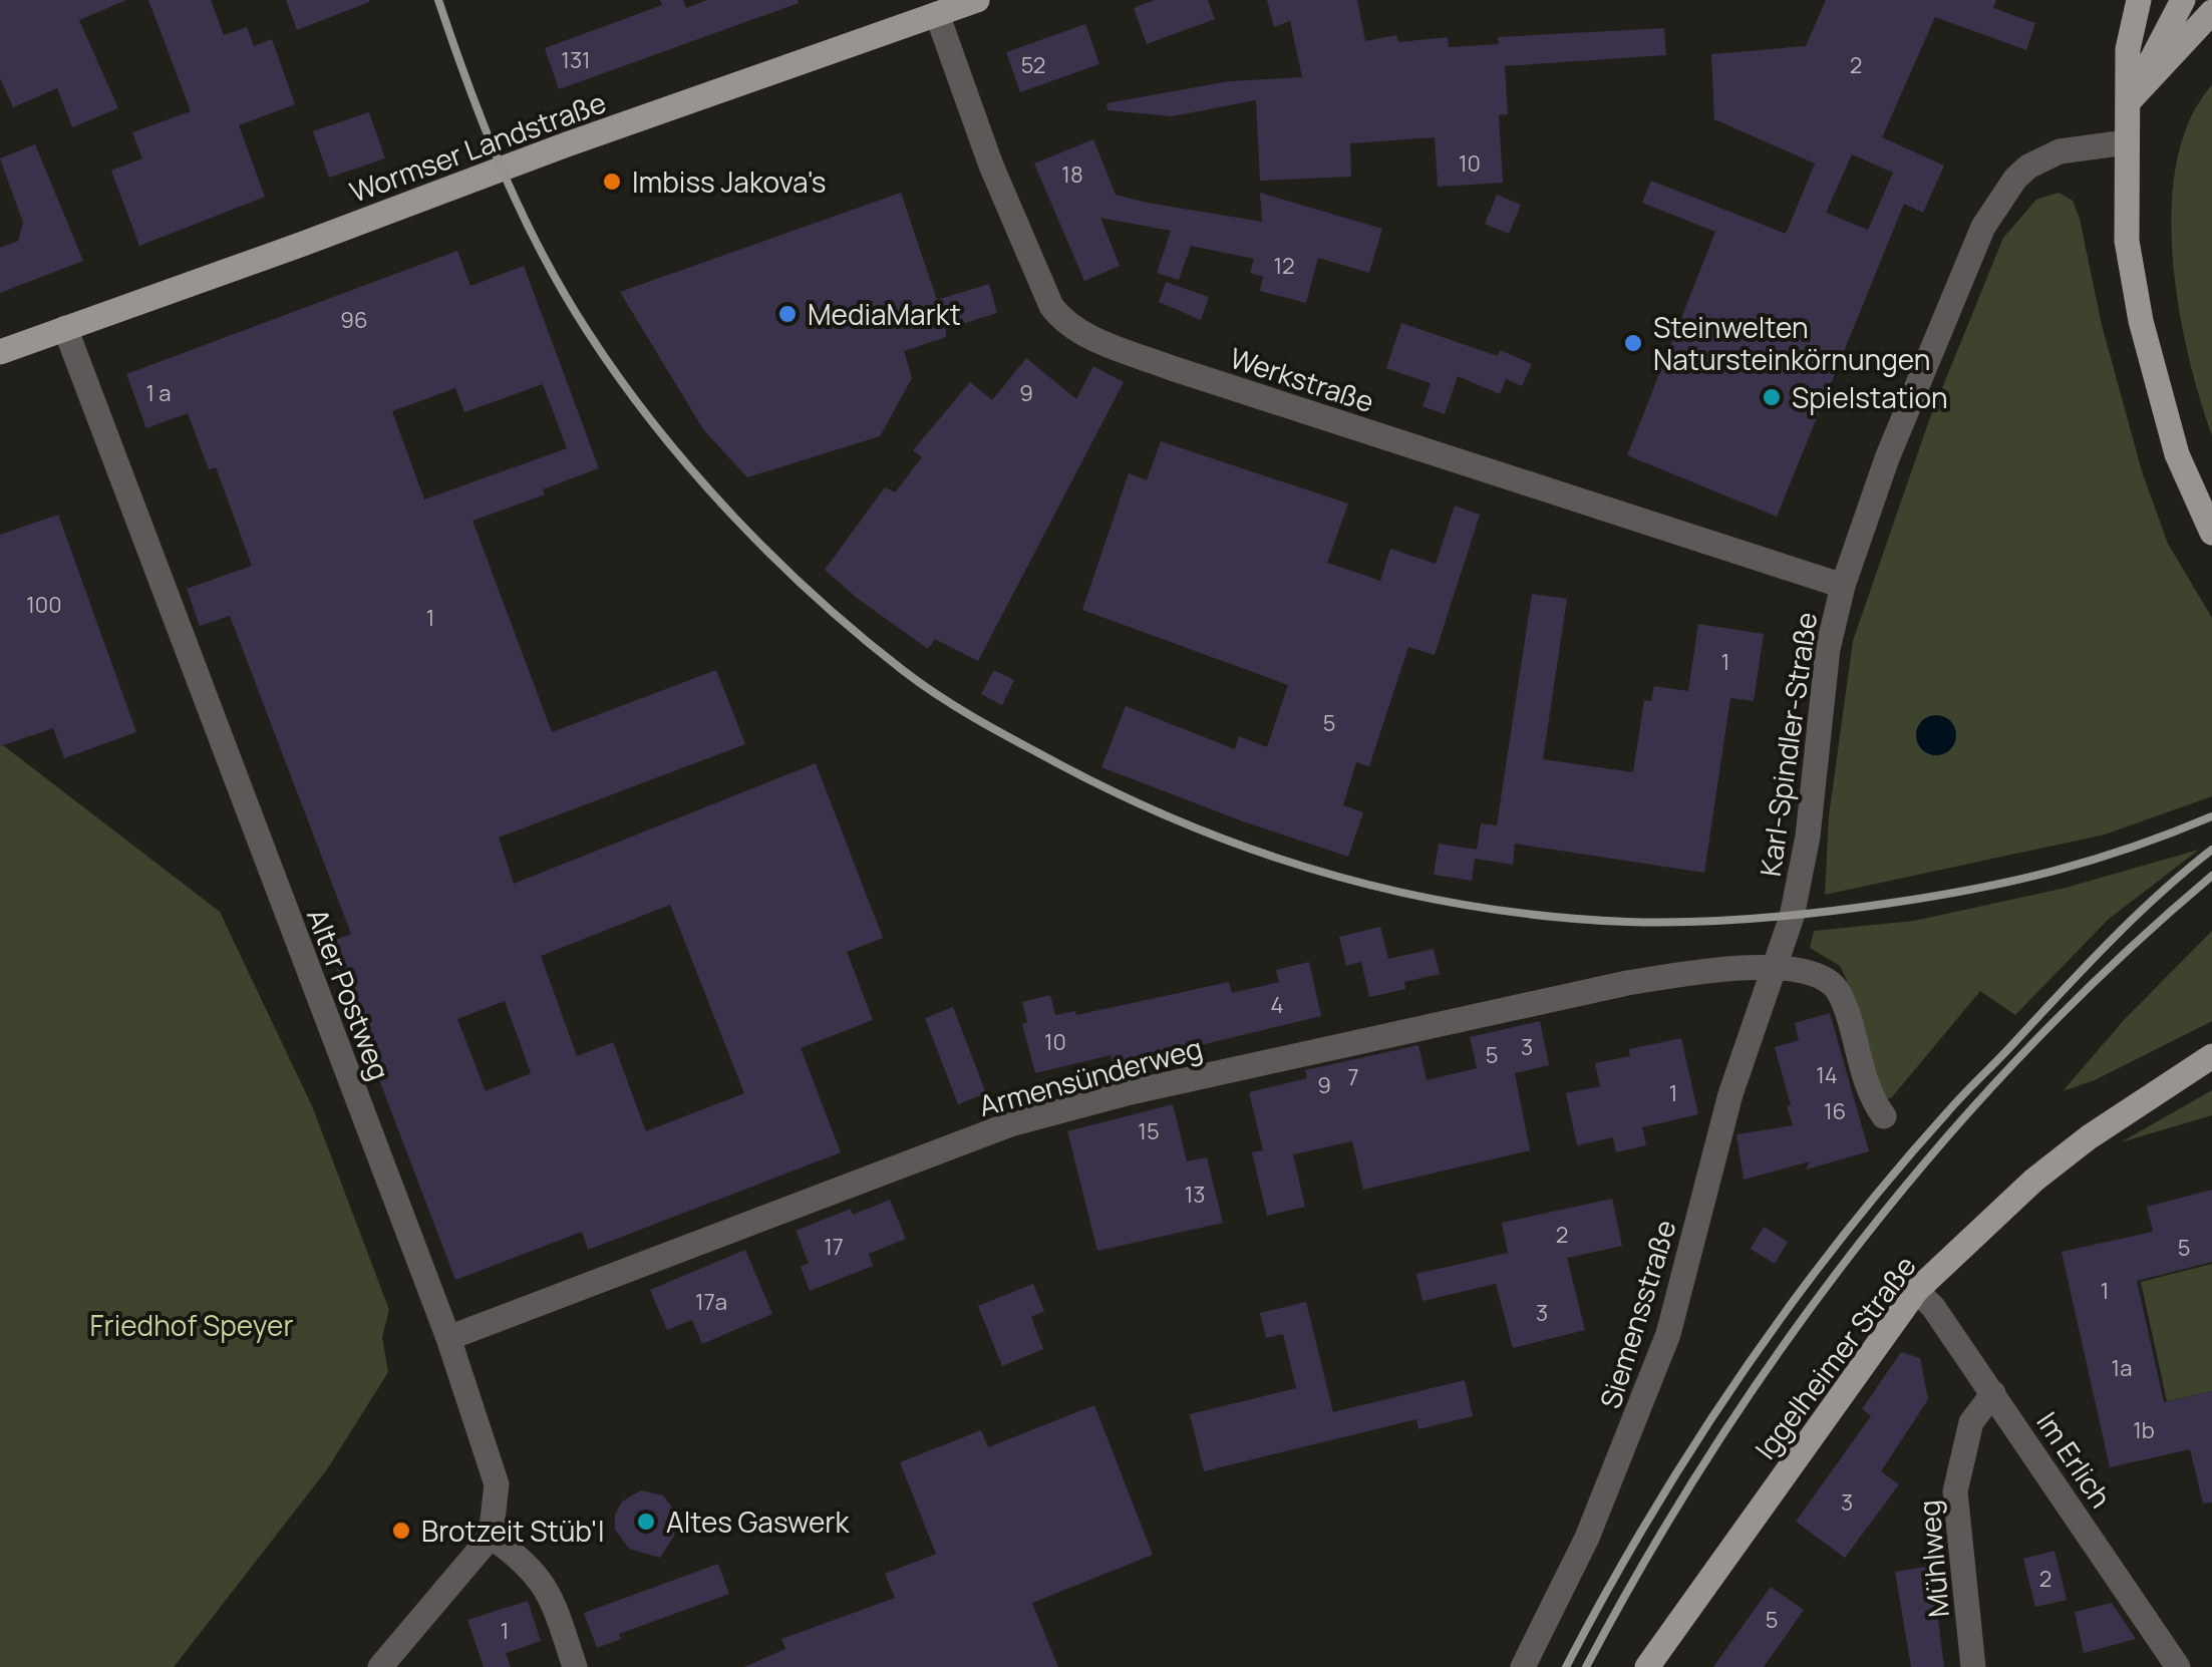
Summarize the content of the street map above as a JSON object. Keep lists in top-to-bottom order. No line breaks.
{"streets":{"main road":["Wormser Landstraße","Iggelheimer Straße"],"street":["Werkstraße","Karl-Spindler-Straße","Alter Postweg","Armensünderweg","Siemensstraße","Im Erlich","Mühlweg"]},"crossings":[["Wormser Landstraße","Werkstraße"],["Wormser Landstraße","Alter Postweg"],["Werkstraße","Karl-Spindler-Straße"],["Karl-Spindler-Straße","Armensünderweg"],["Karl-Spindler-Straße","Siemensstraße"],["Alter Postweg","Armensünderweg"],["Armensünderweg","Siemensstraße"],["Iggelheimer Straße","Im Erlich"],["Im Erlich","Mühlweg"]],"parks":["Friedhof Speyer"],"places":["Imbiss Jakova's","MediaMarkt","Steinwelten Natursteinkörnungen","Spielstation","Altes Gaswerk","Brotzeit Stüb'l"],"house_numbers":["131","52","2","10","18","12","96","1 a","9","100","1","1","5","4","10","3","5","14","7","9","1","16","15","13","2","17","5","1","17a","3","1a","1b","3","2","5","1"]}
